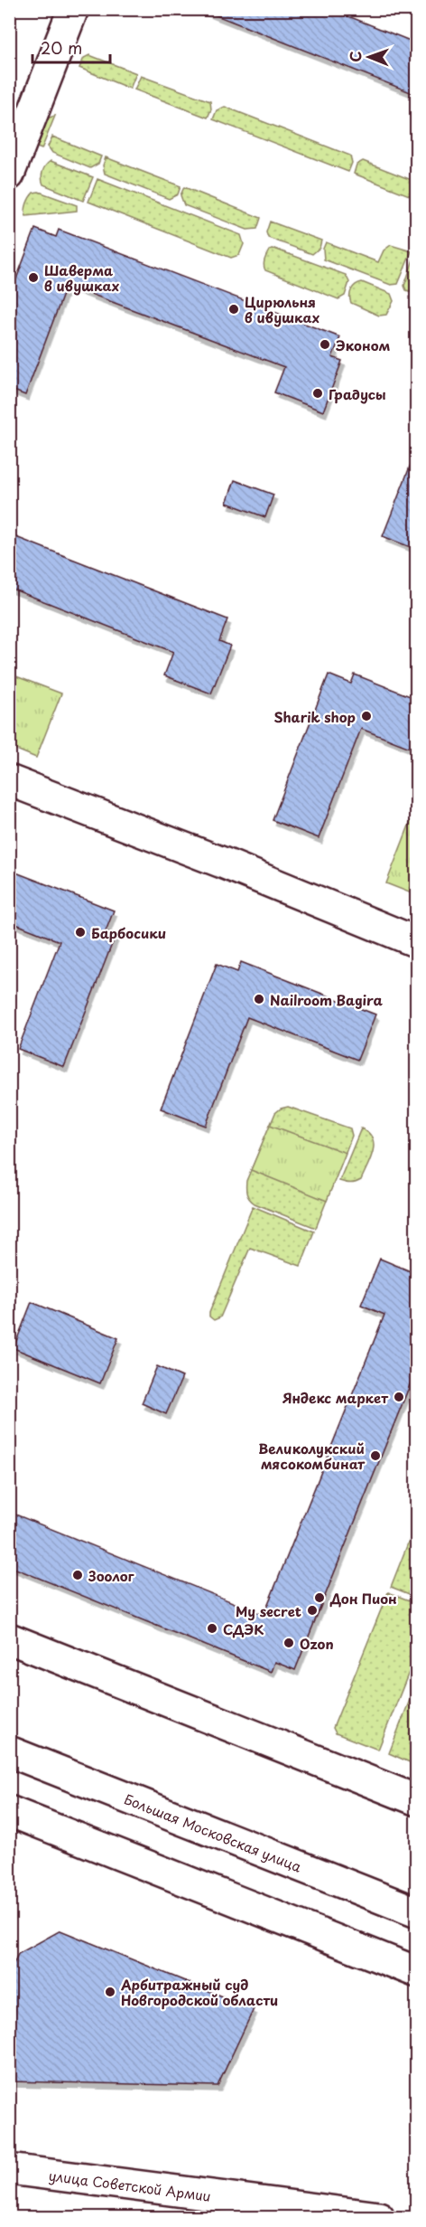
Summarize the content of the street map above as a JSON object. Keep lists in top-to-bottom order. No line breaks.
{"streets":{"street":["Большая Московская улица","улица Советской Армии"]},"places":["Шаверма в ивушках","Цирюльня в ивушках","Эконом","Градусы","Sharik shop","Барбосики","Nailroom Bagira","Яндекс маркет","Великолукский мясокомбинат","Зоолог","Дон Пион","My secret","СДЭК","Ozon","Арбитражный суд Новгородской области"],"scale_bar":"20 m","north":"left"}
